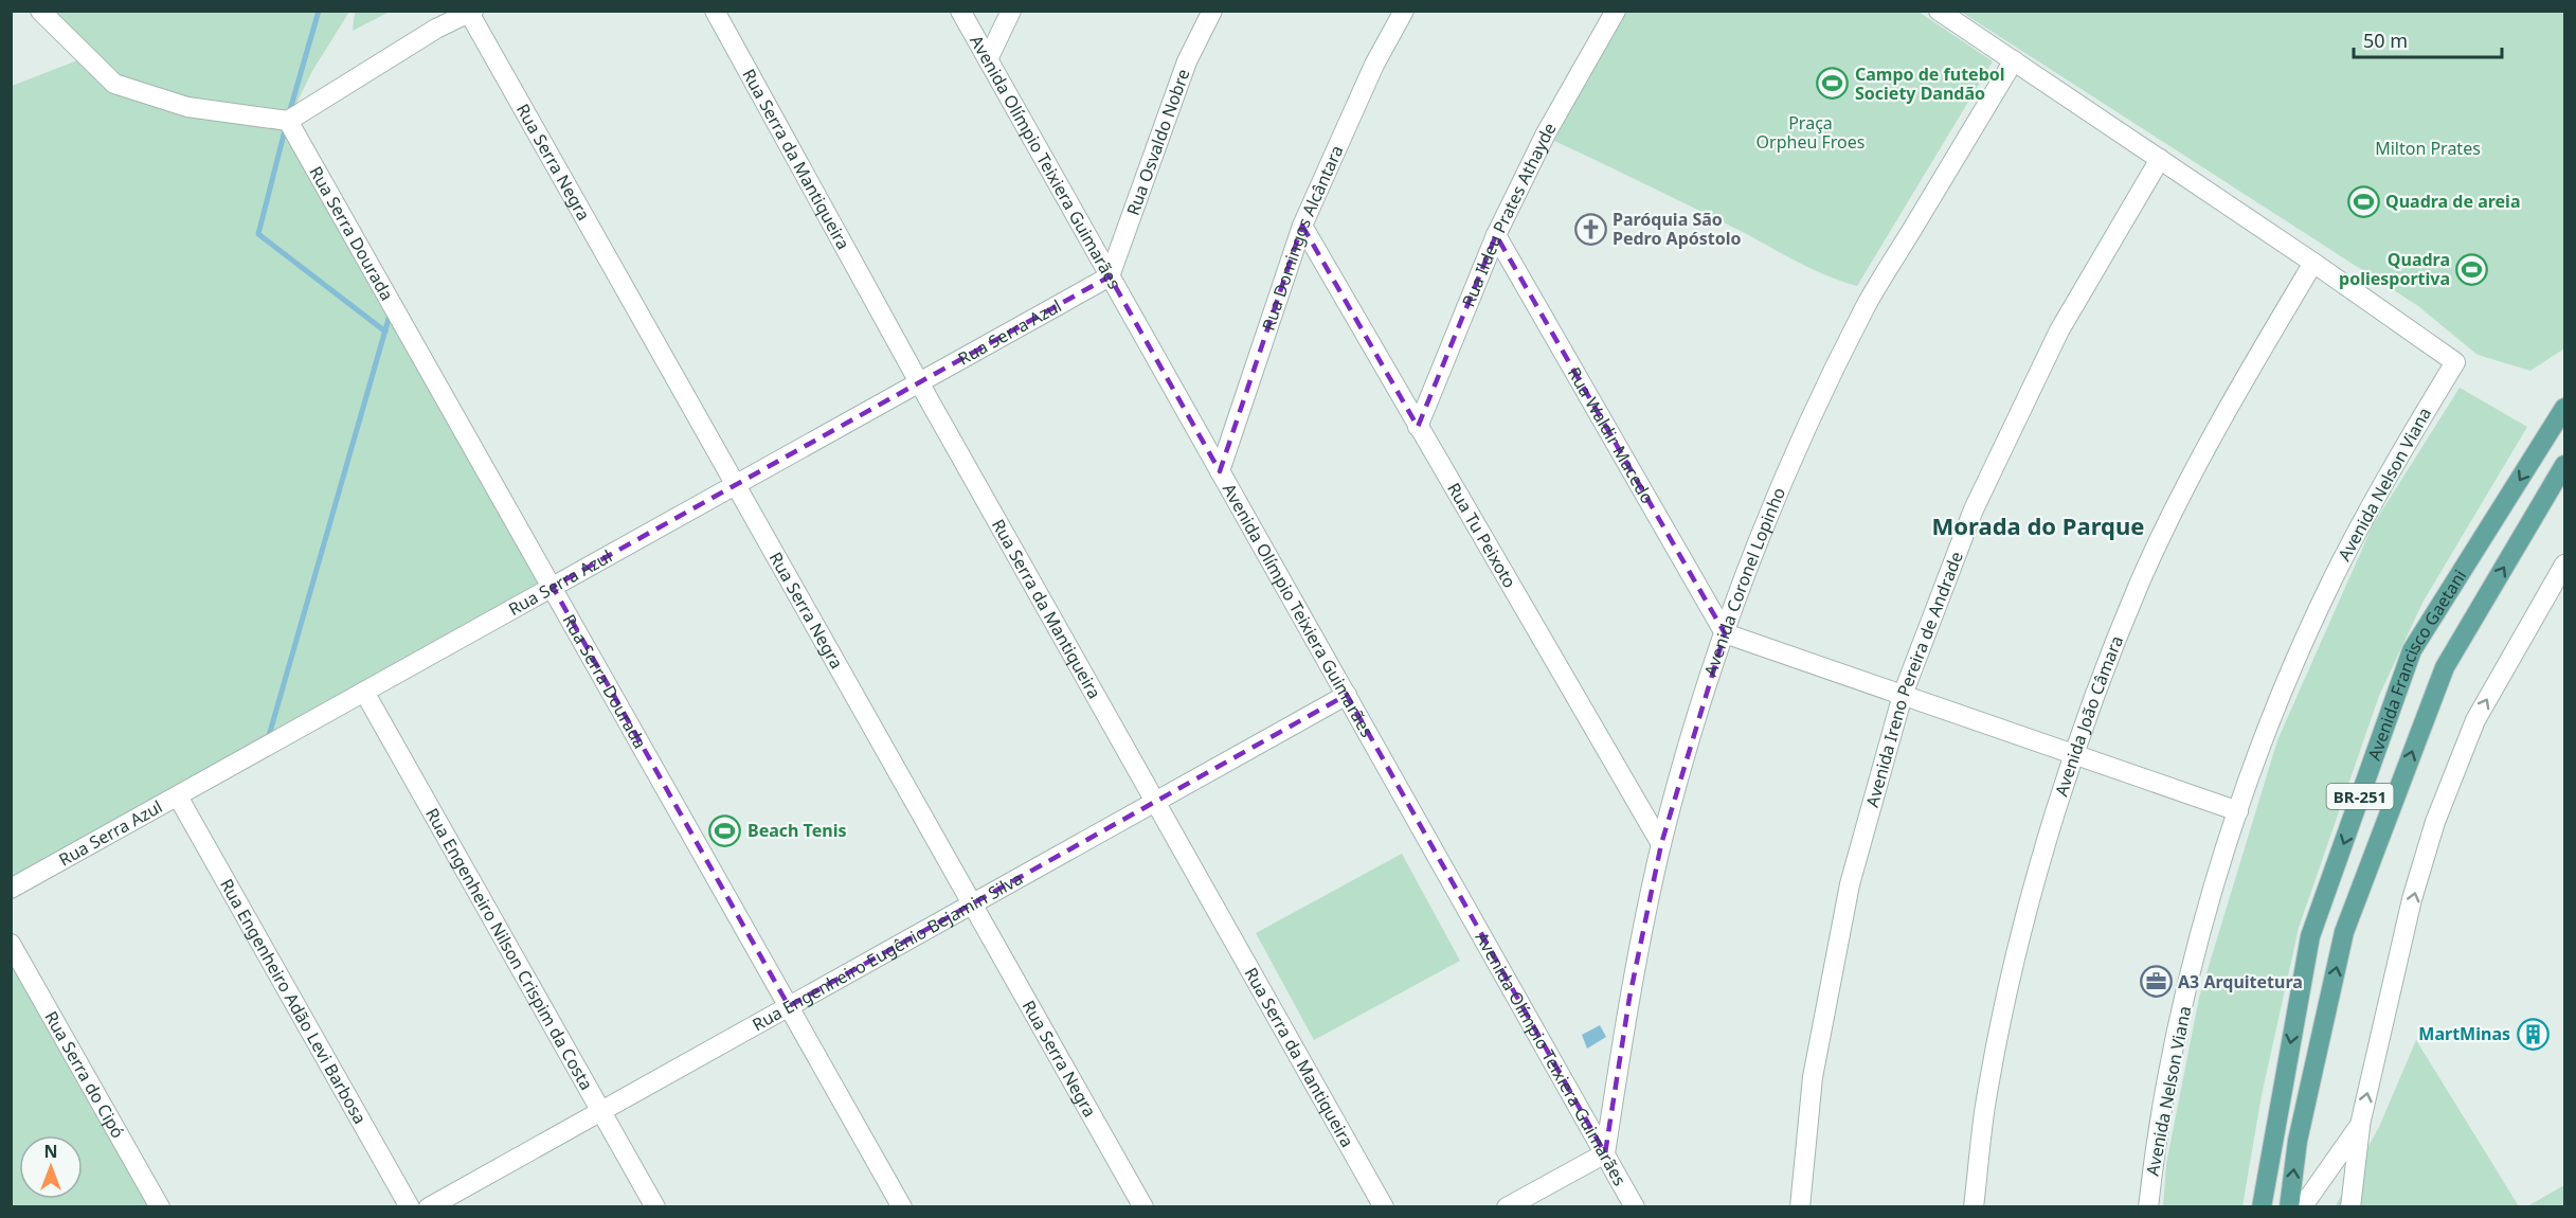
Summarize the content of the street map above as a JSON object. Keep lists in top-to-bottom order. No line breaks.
{"streets":{"main road":["Avenida Francisco Gaetani","BR-251"],"street":["Rua Osvaldo Nobre","Rua Serra da Mantiqueira","Avenida Olímpio Teixiera Guimarães","Rua Serra Negra","Rua Ildeu Prates Athayde","Rua Serra Dourada","Rua Domingos Alcântara","Rua Serra Azul","Rua Waldir Macedo","Avenida Nelson Viana","Rua Tu Peixoto","Avenida Coronel Lopinho","Avenida Ireno Pereira de Andrade","Avenida João Câmara","Rua Engenheiro Nilson Crispim da Costa","Rua Engenheiro Eugênio Bejamin Silva","Rua Engenheiro Adão Levi Barbosa","Rua Serra do Cipó"]},"crossings":[["Rua Osvaldo Nobre","Avenida Olímpio Teixiera Guimarães"],["Rua Osvaldo Nobre","Rua Serra Azul"],["Rua Serra da Mantiqueira","Rua Serra Azul"],["Rua Serra da Mantiqueira","Rua Engenheiro Eugênio Bejamin Silva"],["Avenida Olímpio Teixiera Guimarães","Rua Domingos Alcântara"],["Avenida Olímpio Teixiera Guimarães","Rua Serra Azul"],["Avenida Olímpio Teixiera Guimarães","Avenida Coronel Lopinho"],["Avenida Olímpio Teixiera Guimarães","Rua Engenheiro Eugênio Bejamin Silva"],["Rua Serra Negra","Rua Serra Azul"],["Rua Serra Negra","Rua Engenheiro Eugênio Bejamin Silva"],["Rua Ildeu Prates Athayde","Rua Waldir Macedo"],["Rua Ildeu Prates Athayde","Rua Tu Peixoto"],["Rua Serra Dourada","Rua Serra Azul"],["Rua Serra Dourada","Rua Engenheiro Eugênio Bejamin Silva"],["Rua Domingos Alcântara","Rua Tu Peixoto"],["Rua Serra Azul","Rua Engenheiro Nilson Crispim da Costa"],["Rua Serra Azul","Rua Engenheiro Adão Levi Barbosa"],["Rua Waldir Macedo","Avenida Coronel Lopinho"],["Avenida Nelson Viana","Avenida Coronel Lopinho"],["Avenida Nelson Viana","Avenida Ireno Pereira de Andrade"],["Avenida Nelson Viana","Avenida João Câmara"],["Rua Tu Peixoto","Avenida Coronel Lopinho"],["Rua Engenheiro Nilson Crispim da Costa","Rua Engenheiro Eugênio Bejamin Silva"]],"districts":["Morada do Parque"],"parks":["Praça Orpheu Froes","Milton Prates"],"places":{"sports":["Campo de futebol Society Dandão","Quadra de areia","Quadra poliesportiva","Beach Tenis"],"church":["Paróquia São Pedro Apóstolo"],"office":["A3 Arquitetura"],"building":["MartMinas"]},"scale_bar":"50 m","north":"top"}
